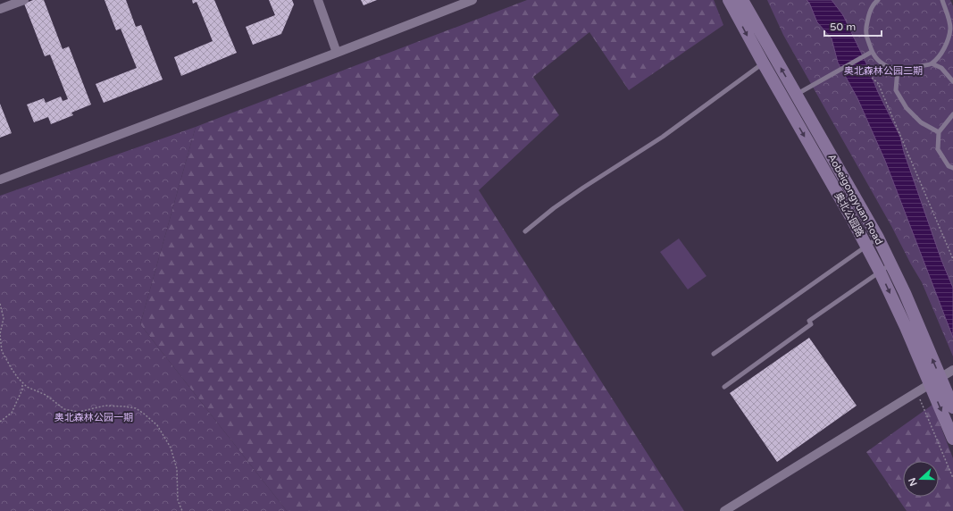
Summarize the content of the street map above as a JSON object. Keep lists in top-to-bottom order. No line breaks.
{"streets":{"main road":["Aobeigongyuan Road","奥北公园路"]},"crossings":[["Aobeigongyuan Road","奥北公园路"]],"one_way":["Aobeigongyuan Road","奥北公园路"],"parks":["奥北森林公园二期","奥北森林公园一期"],"scale_bar":"50 m","north":"left"}
